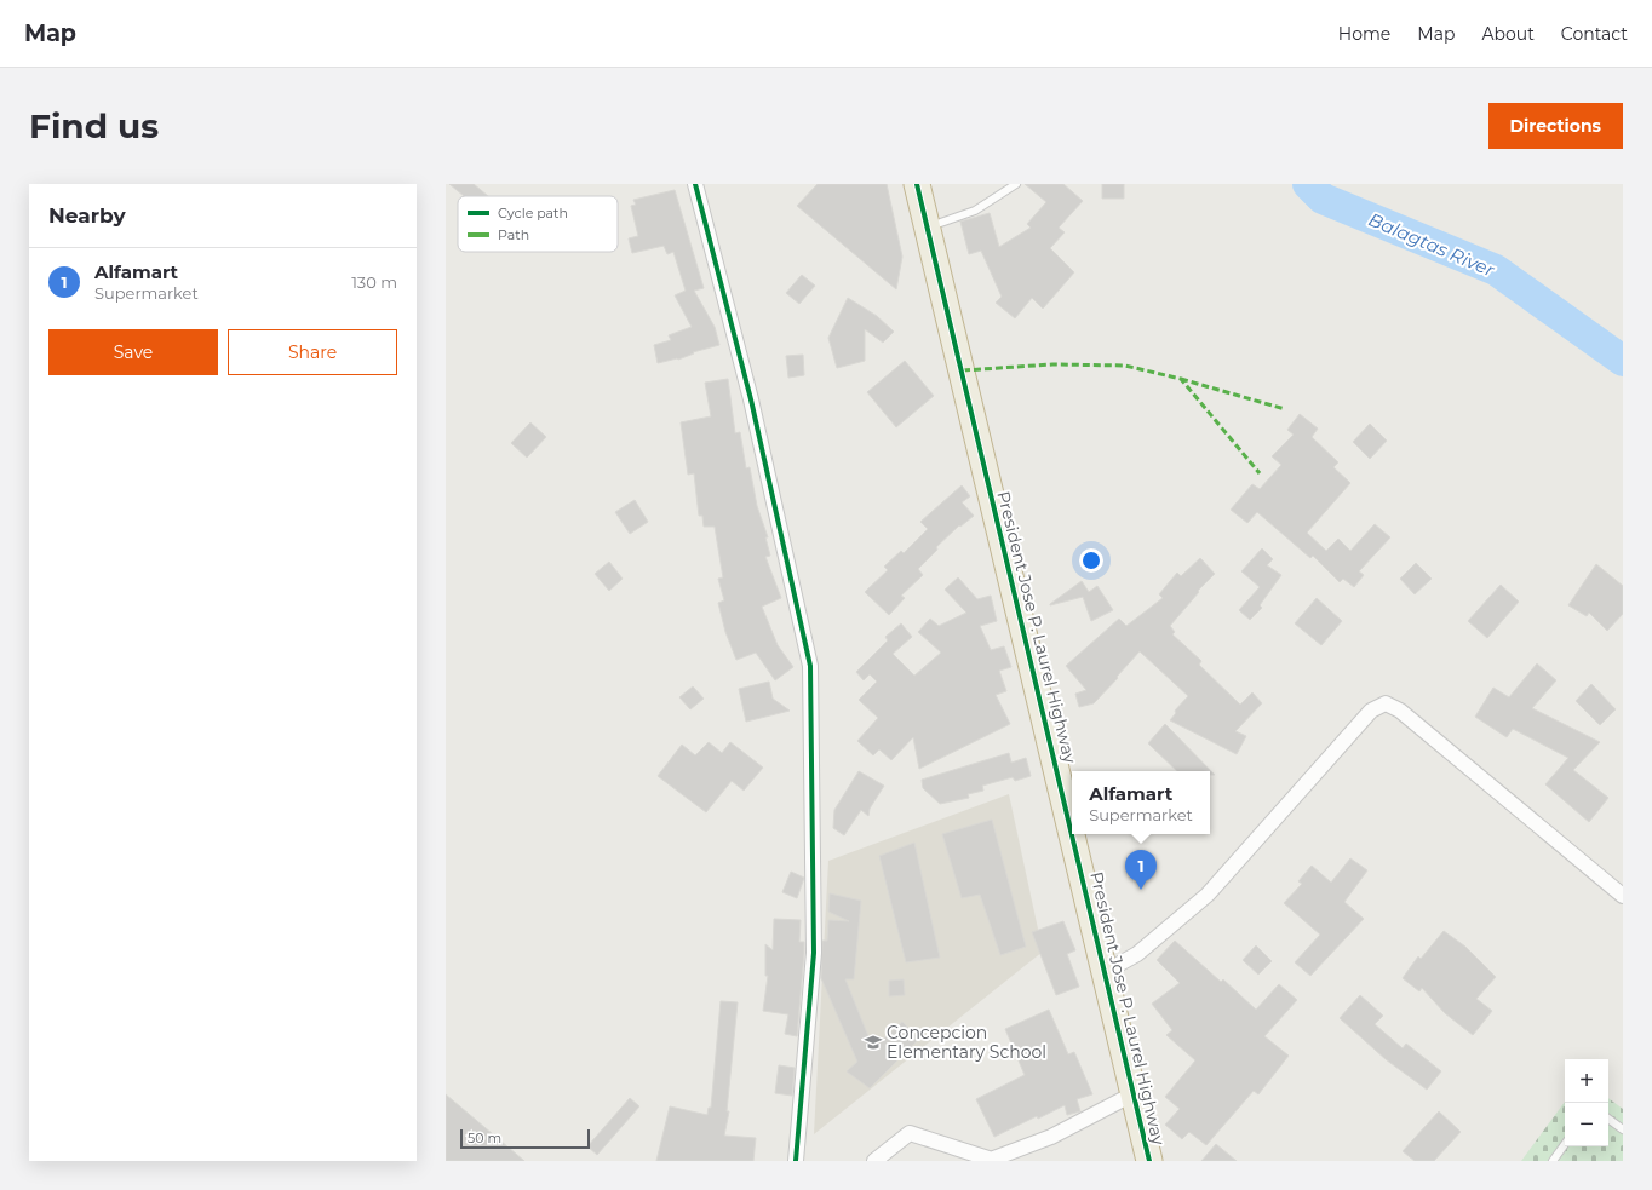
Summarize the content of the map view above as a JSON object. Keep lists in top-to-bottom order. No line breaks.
{"streets":{"highway":["President Jose P. Laurel Highway"]},"water":["Balagtas River"],"places":{"school or university":["Concepcion Elementary School"]},"legend":["Cycle path","Path"],"scale_bar":"50 m","page":{"header":"Map","nav":["Home","Map","About","Contact"],"buttons":["Directions",["Save","Share"]],"title":"Find us","heading":"Nearby","list":[{"mark":"1","name":"Alfamart","note":"Supermarket","value":"130 m"}],"popup":["Alfamart","Supermarket"],"pins":"1","map_buttons":["+","−"],"scale":"50 m"}}
